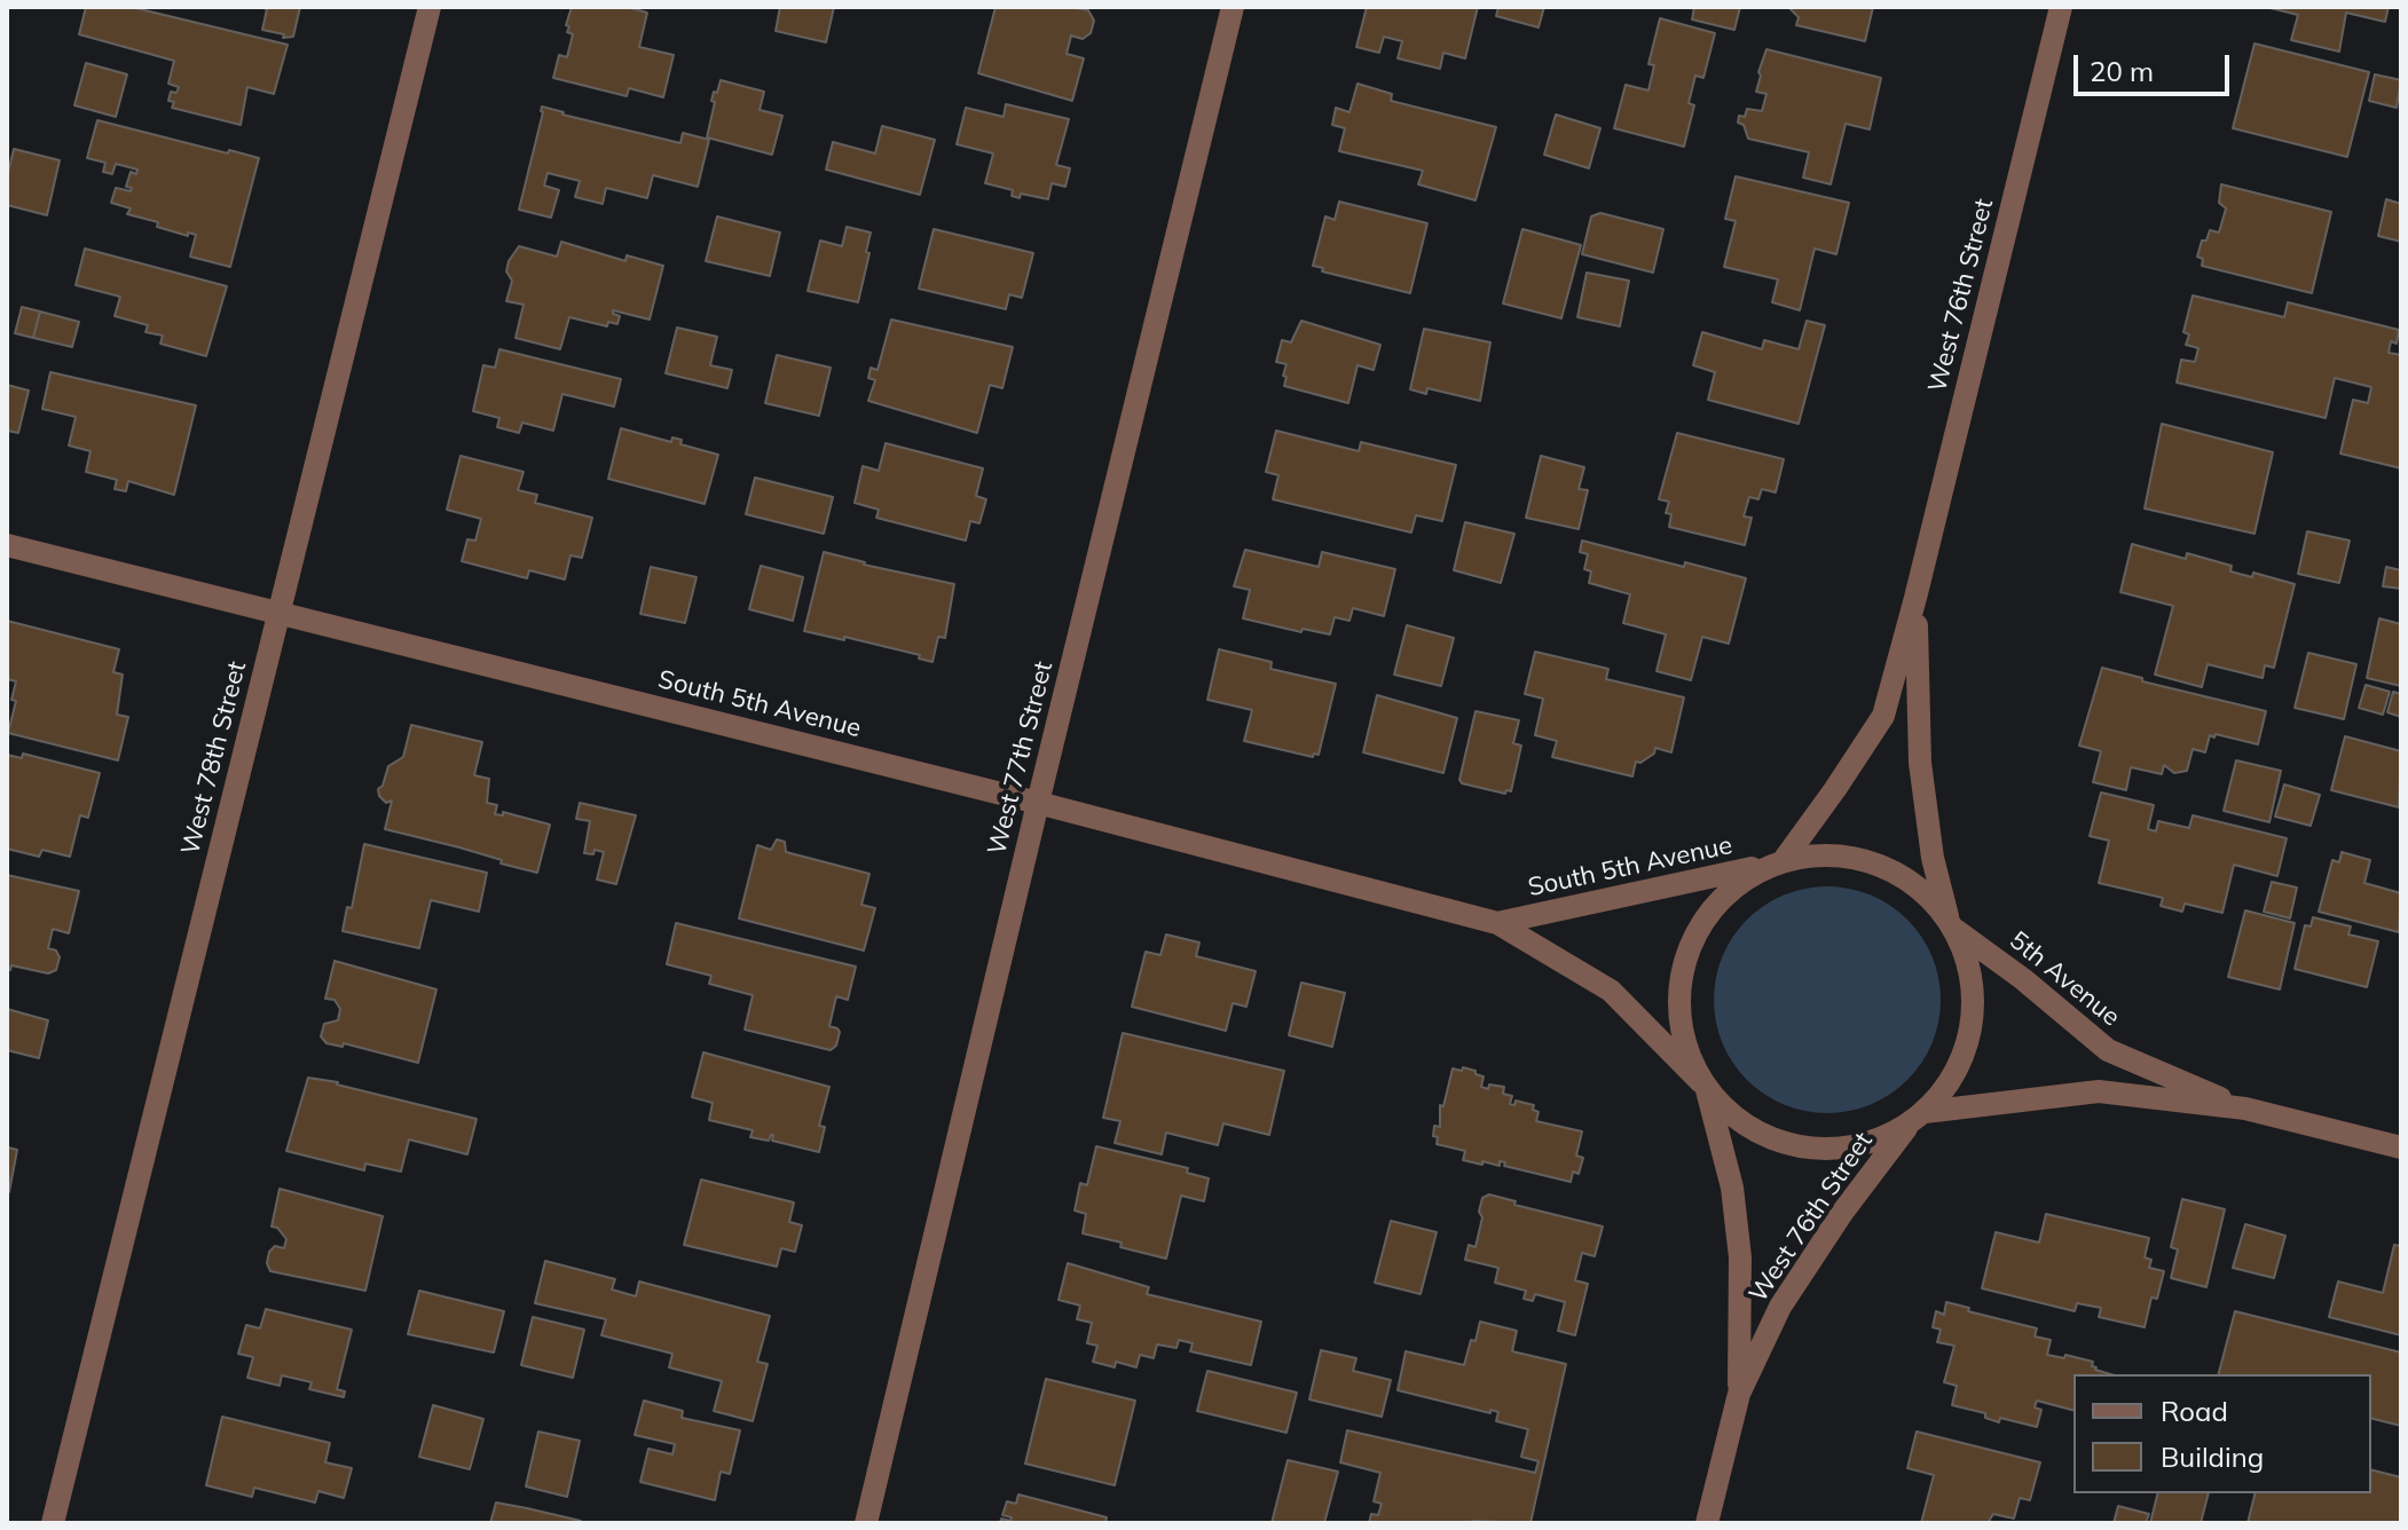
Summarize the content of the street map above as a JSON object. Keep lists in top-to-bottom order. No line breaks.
{"streets":{"street":["West 76th Street","South 5th Avenue","West 78th Street","West 77th Street","5th Avenue"]},"crossings":[["West 76th Street","South 5th Avenue"],["West 76th Street","5th Avenue"],["South 5th Avenue","West 78th Street"],["South 5th Avenue","West 77th Street"],["South 5th Avenue","5th Avenue"]],"legend":["Road","Building"],"scale_bar":"20 m"}
